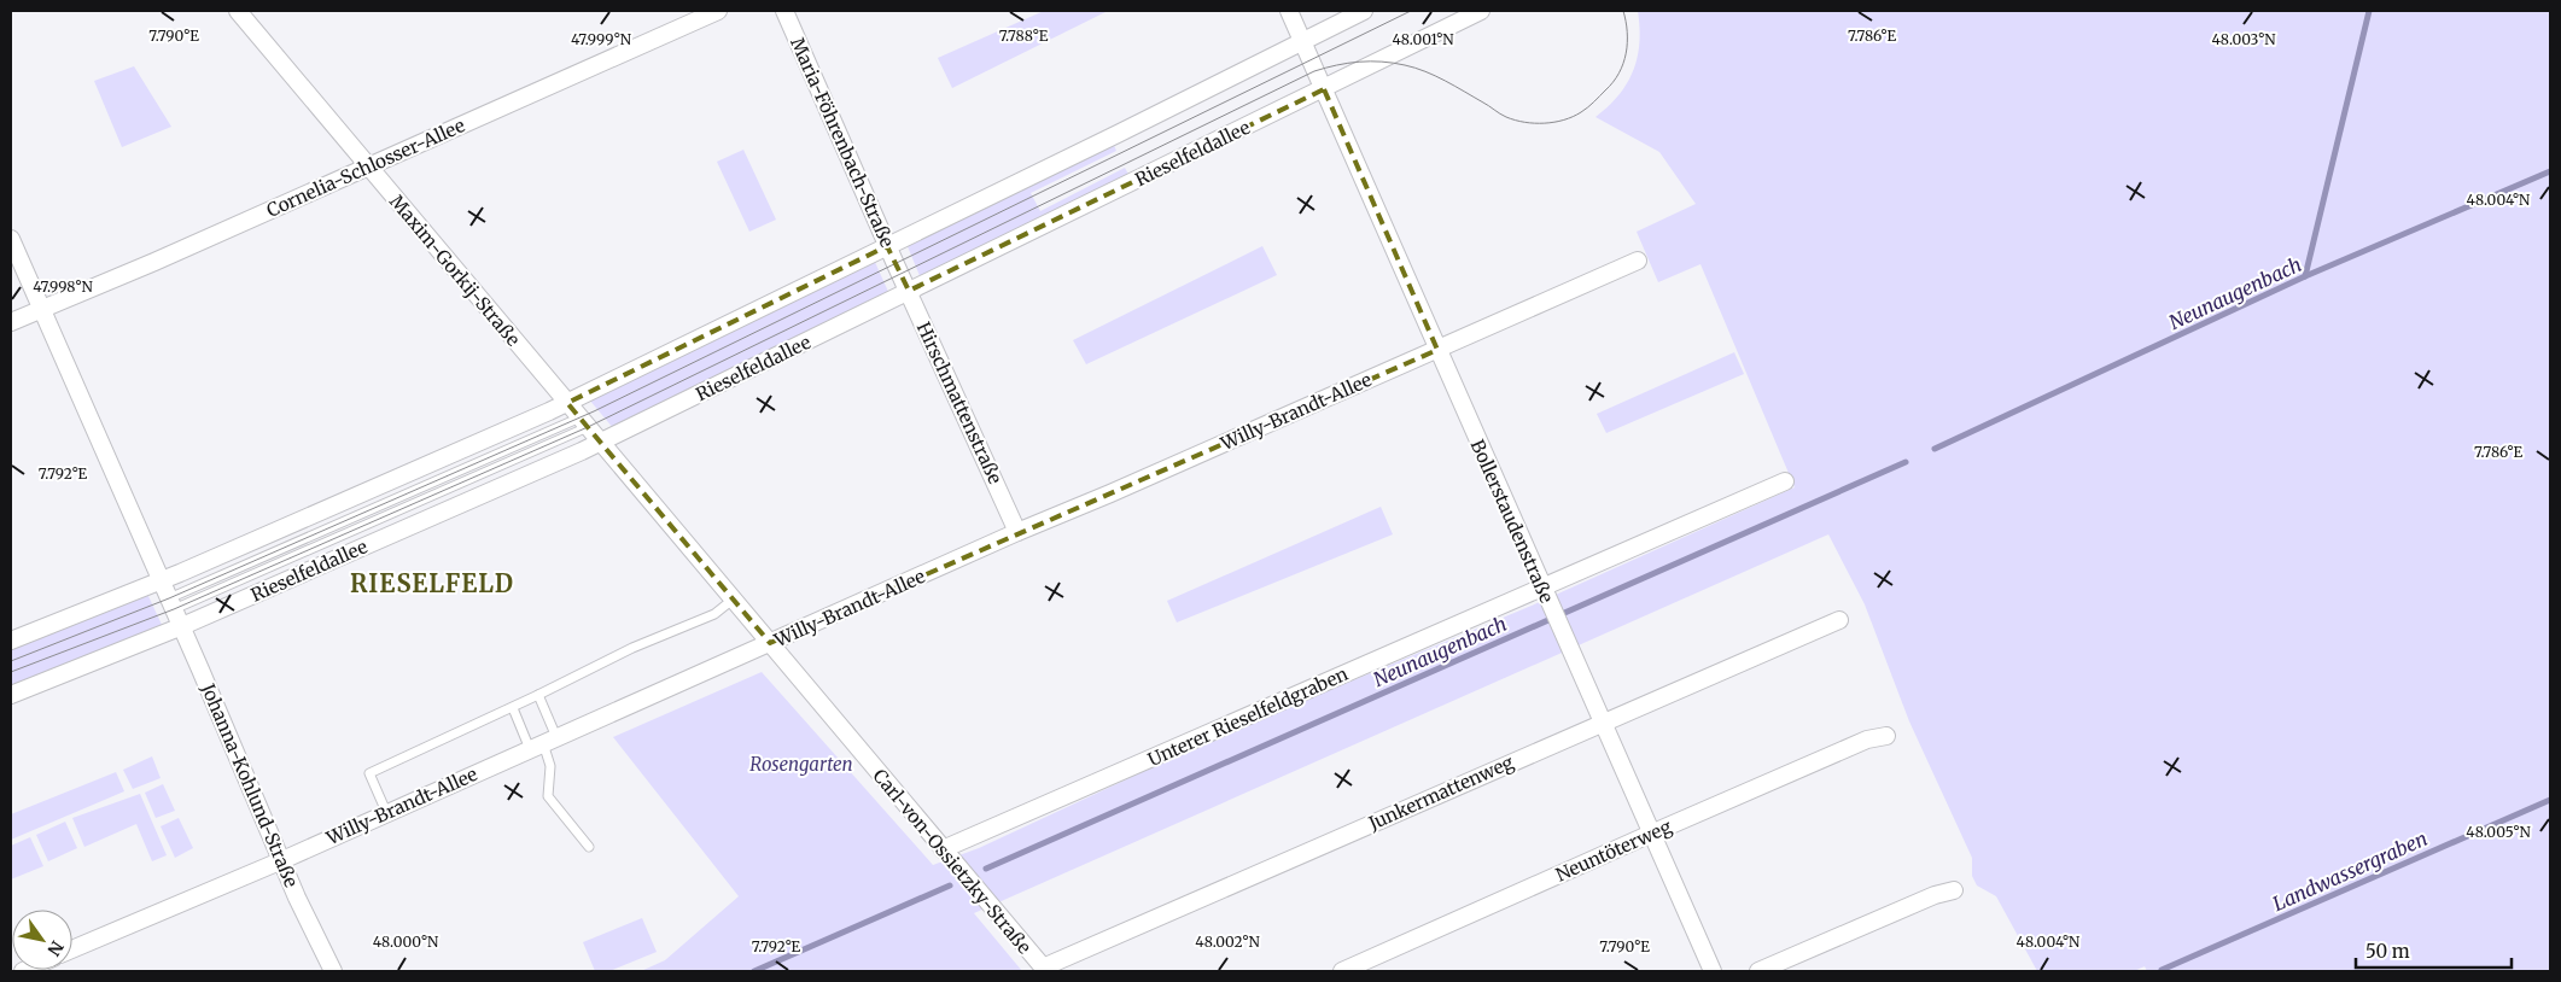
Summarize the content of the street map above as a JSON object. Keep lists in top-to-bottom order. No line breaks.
{"streets":{"street":["Maria-Föhrenbach-Straße","Rieselfeldallee","Cornelia-Schlosser-Allee","Maxim-Gorkij-Straße","Hirschmattenstraße","Willy-Brandt-Allee","Bollerstaudenstraße","Unterer Rieselfeldgraben","Johanna-Kohlund-Straße","Junkermattenweg","Neuntöterweg","Carl-von-Ossietzky-Straße"]},"crossings":[["Maria-Föhrenbach-Straße","Hirschmattenstraße"],["Rieselfeldallee","Hirschmattenstraße"],["Rieselfeldallee","Bollerstaudenstraße"],["Rieselfeldallee","Johanna-Kohlund-Straße"],["Rieselfeldallee","Carl-von-Ossietzky-Straße"],["Cornelia-Schlosser-Allee","Maxim-Gorkij-Straße"],["Cornelia-Schlosser-Allee","Johanna-Kohlund-Straße"],["Maxim-Gorkij-Straße","Carl-von-Ossietzky-Straße"],["Hirschmattenstraße","Willy-Brandt-Allee"],["Willy-Brandt-Allee","Bollerstaudenstraße"],["Willy-Brandt-Allee","Johanna-Kohlund-Straße"],["Willy-Brandt-Allee","Carl-von-Ossietzky-Straße"],["Bollerstaudenstraße","Unterer Rieselfeldgraben"],["Bollerstaudenstraße","Junkermattenweg"],["Bollerstaudenstraße","Neuntöterweg"],["Unterer Rieselfeldgraben","Carl-von-Ossietzky-Straße"],["Junkermattenweg","Carl-von-Ossietzky-Straße"]],"districts":["RIESELFELD"],"water":["Neunaugenbach","Landwassergraben"],"parks":["Rosengarten"],"scale_bar":"50 m","north":"bottom right","coordinates":["7.790°E","7.788°E","7.786°E","48.001°N","47.999°N","48.003°N","48.004°N","47.998°N","7.792°E","48.005°N","48.000°N","48.002°N"]}
